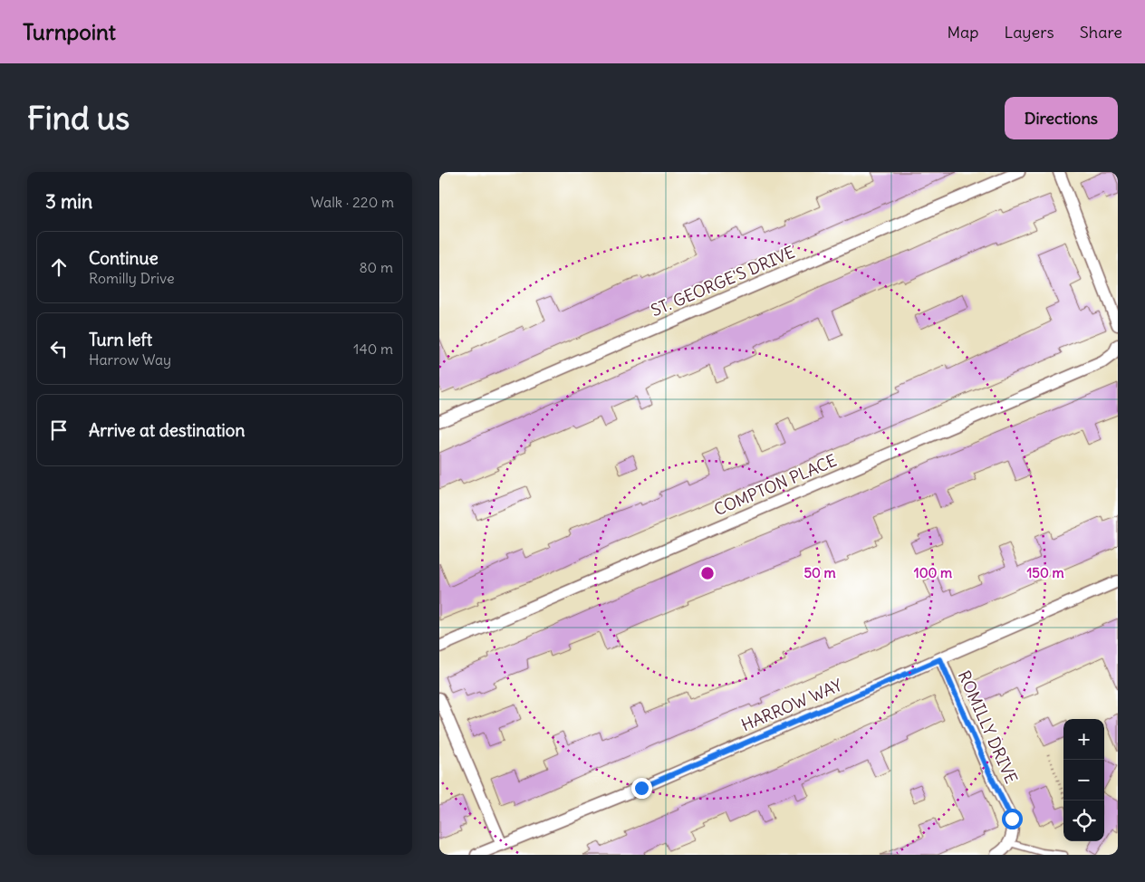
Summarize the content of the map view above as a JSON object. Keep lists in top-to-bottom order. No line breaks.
{"streets":{"street":["ST. GEORGE'S DRIVE","COMPTON PLACE","HARROW WAY","ROMILLY DRIVE"]},"crossings":[["HARROW WAY","ROMILLY DRIVE"]],"page":{"header":"Turnpoint","nav":["Map","Layers","Share"],"buttons":"Directions","title":"Find us","heading":["3 min","Walk · 220 m"],"list":[["Continue","Romilly Drive","80 m"],["Turn left","Harrow Way","140 m"],"Arrive at destination"],"map_buttons":["+","−"]},"rings":["50 m","100 m","150 m"]}
